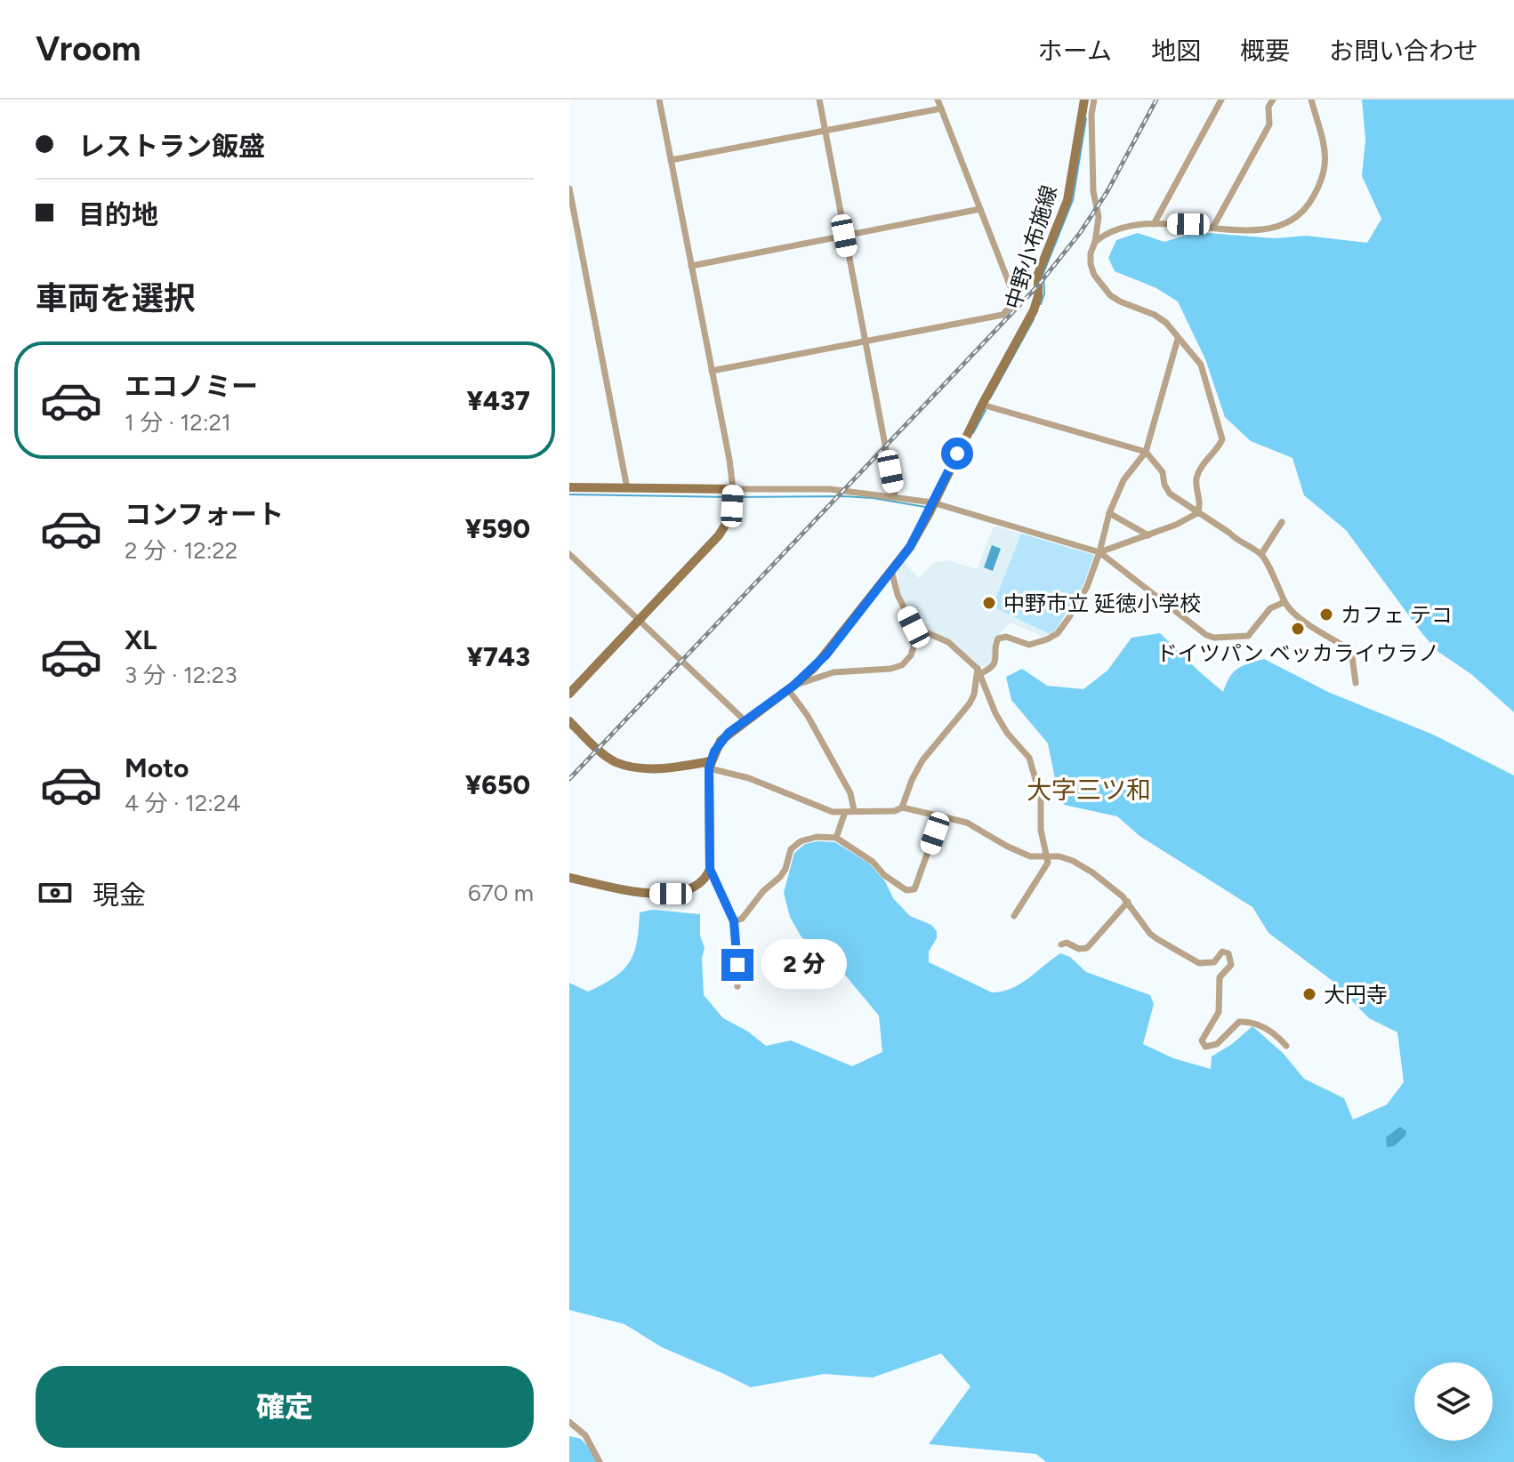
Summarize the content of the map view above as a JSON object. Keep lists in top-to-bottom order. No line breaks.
{"streets":{"main road":["中野小布施線"]},"districts":["大字三ツ和"],"places":["中野市立 延徳小学校","カフェ テコ","ドイツパン ベッカライウラノ","大円寺"],"page":{"header":"Vroom","nav":["ホーム","地図","概要","お問い合わせ"],"banner":["レストラン飯盛","目的地"],"heading":"車両を選択","list":[{"name":"エコノミー","note":"1 分 · 12:21","value":"¥437"},{"name":"コンフォート","note":"2 分 · 12:22","value":"¥590"},{"name":"XL","note":"3 分 · 12:23","value":"¥743"},{"name":"Moto","note":"4 分 · 12:24","value":"¥650"}],"pay":["現金","670 m"],"bubble":"2 分","buttons":"確定"}}
